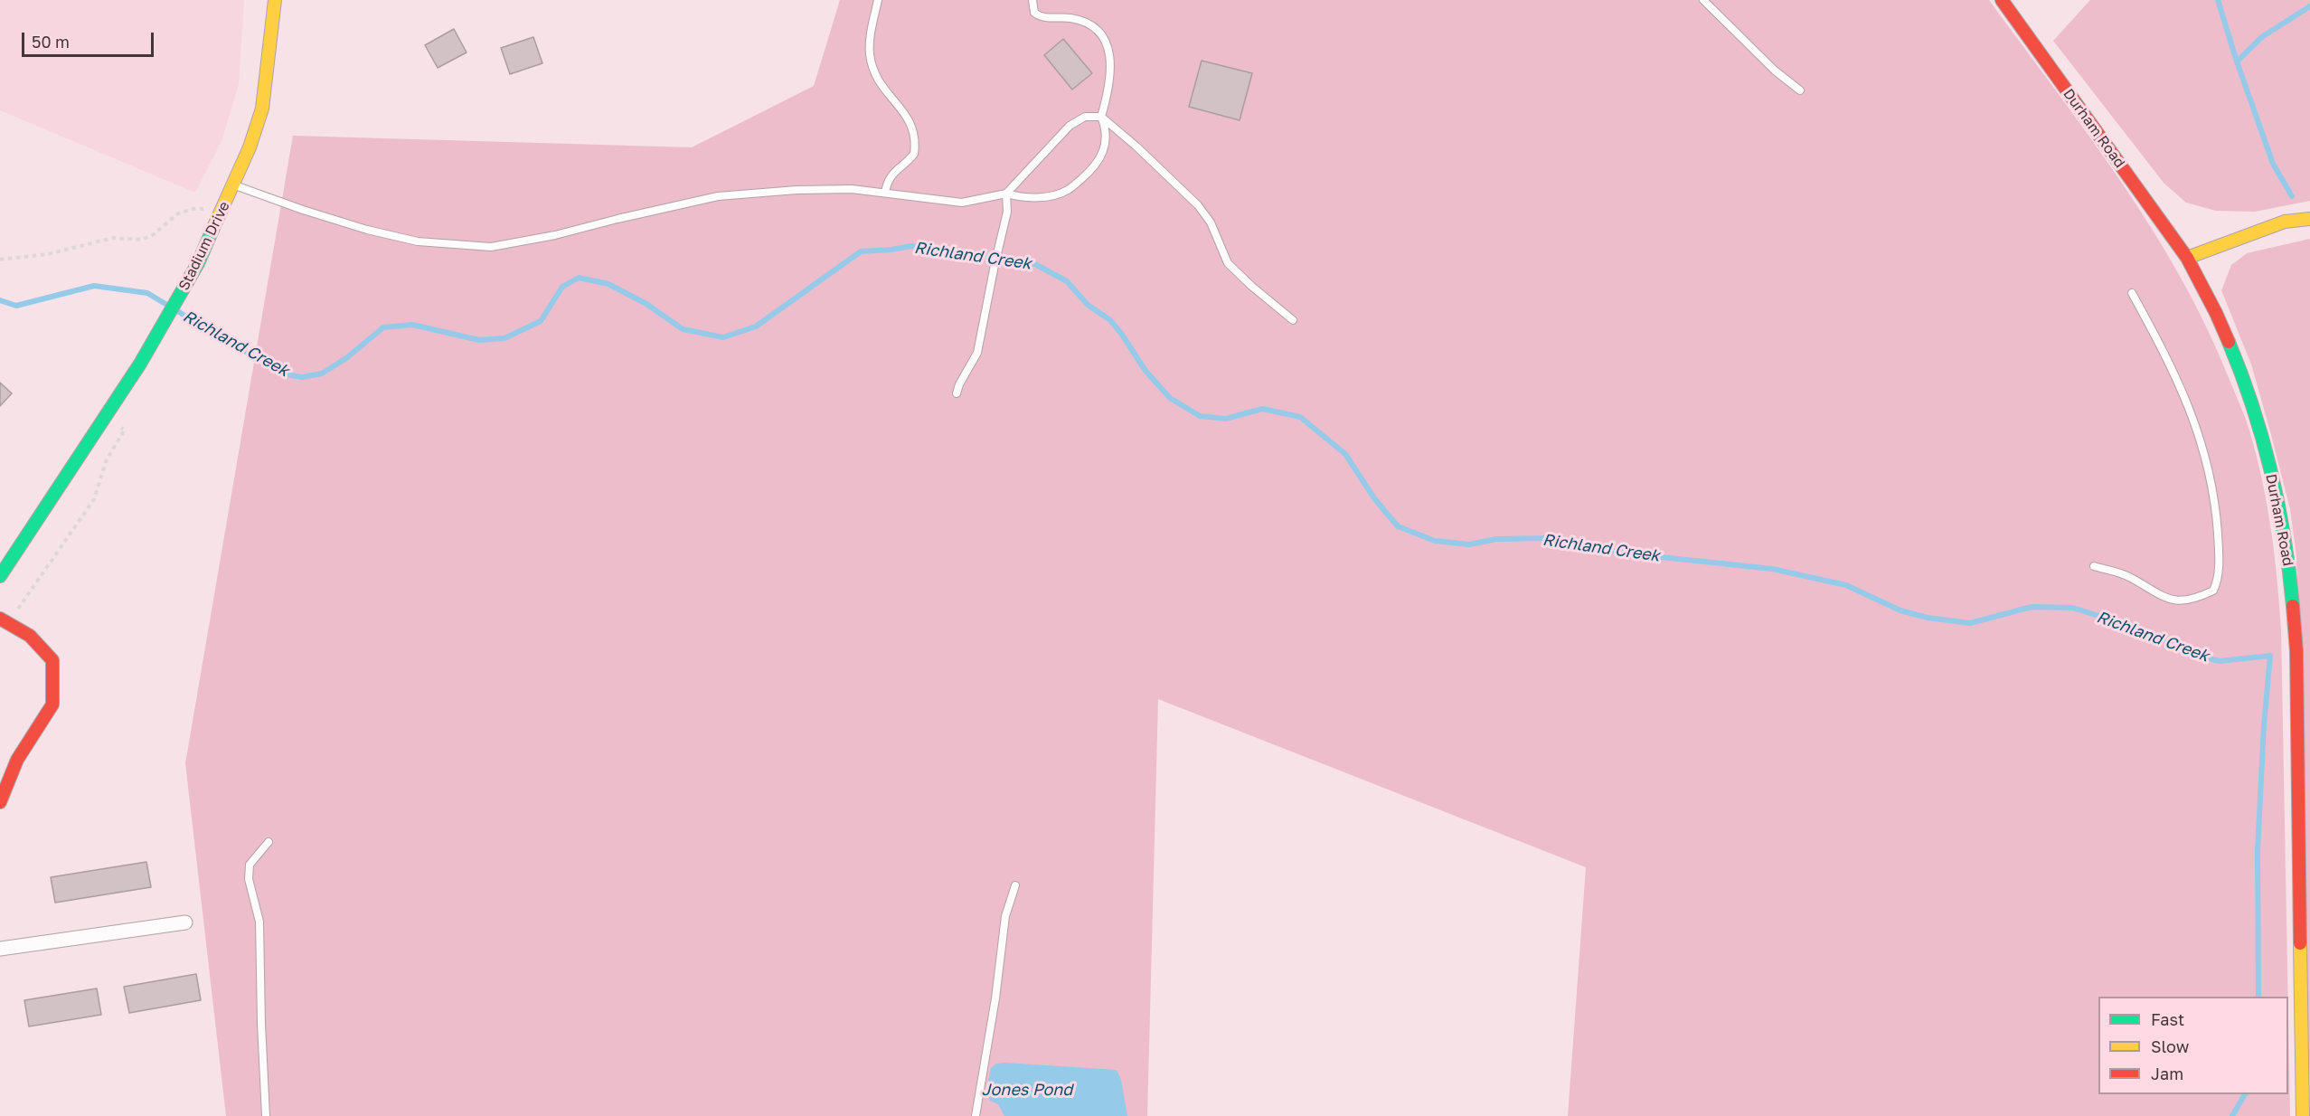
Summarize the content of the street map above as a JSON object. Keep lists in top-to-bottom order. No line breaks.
{"streets":{"main road":["Durham Road","Stadium Drive"]},"water":["Richland Creek","Jones Pond"],"legend":["Fast","Slow","Jam"],"scale_bar":"50 m"}
